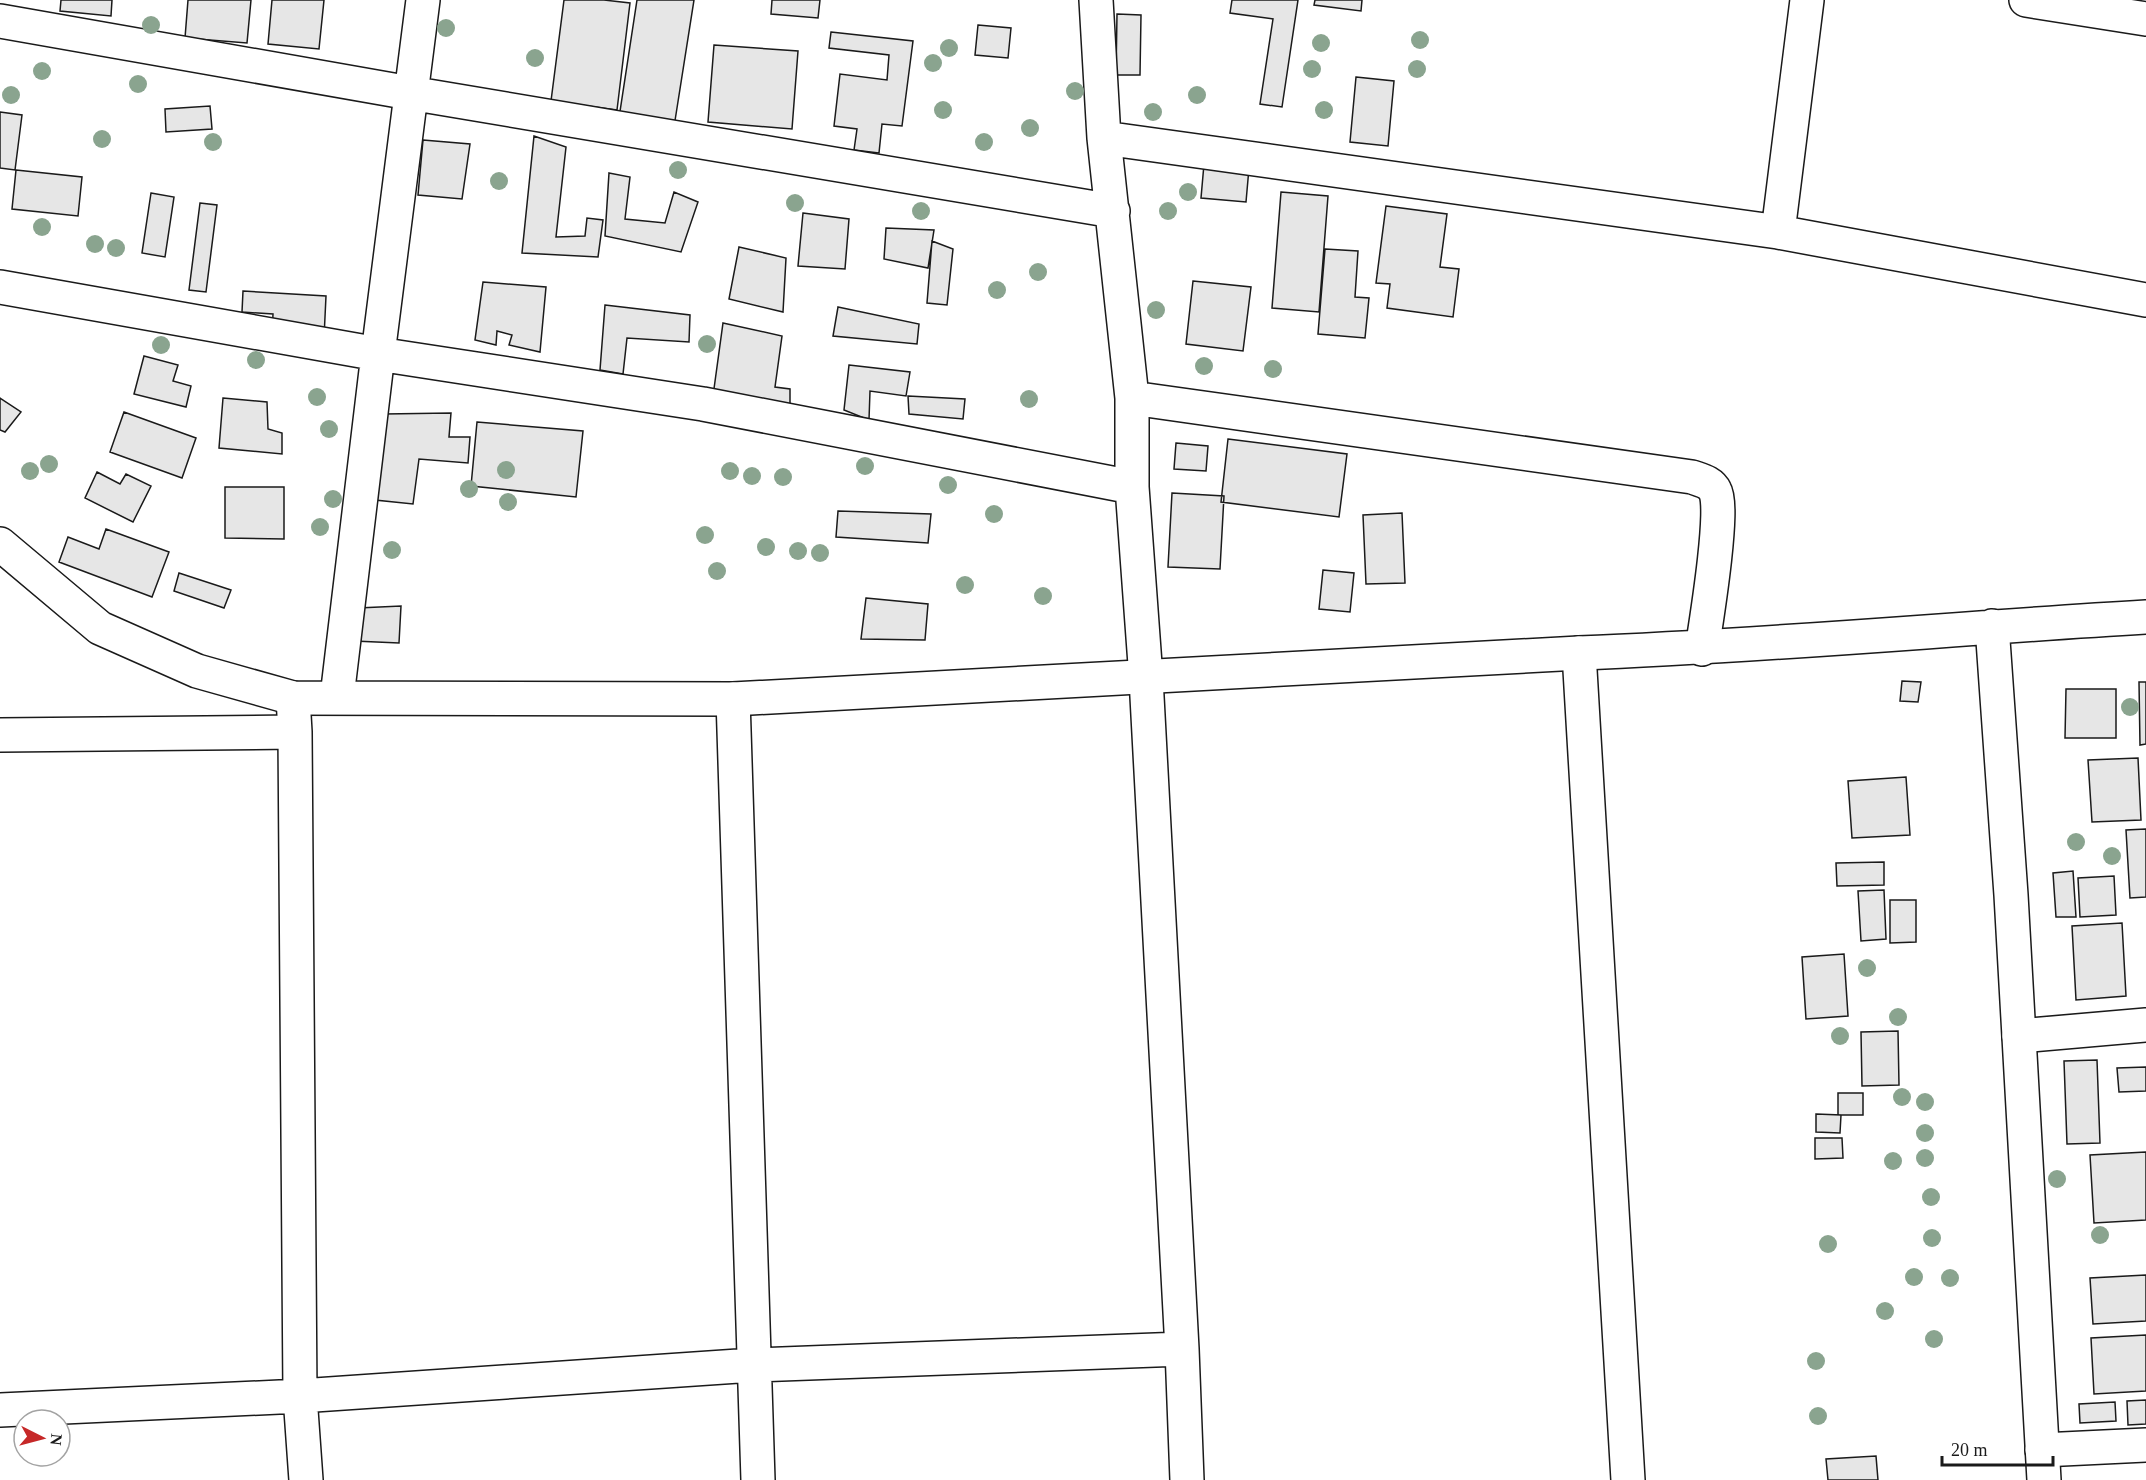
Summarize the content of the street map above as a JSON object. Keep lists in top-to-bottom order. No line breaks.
{"scale_bar":"20 m","north":"right"}
